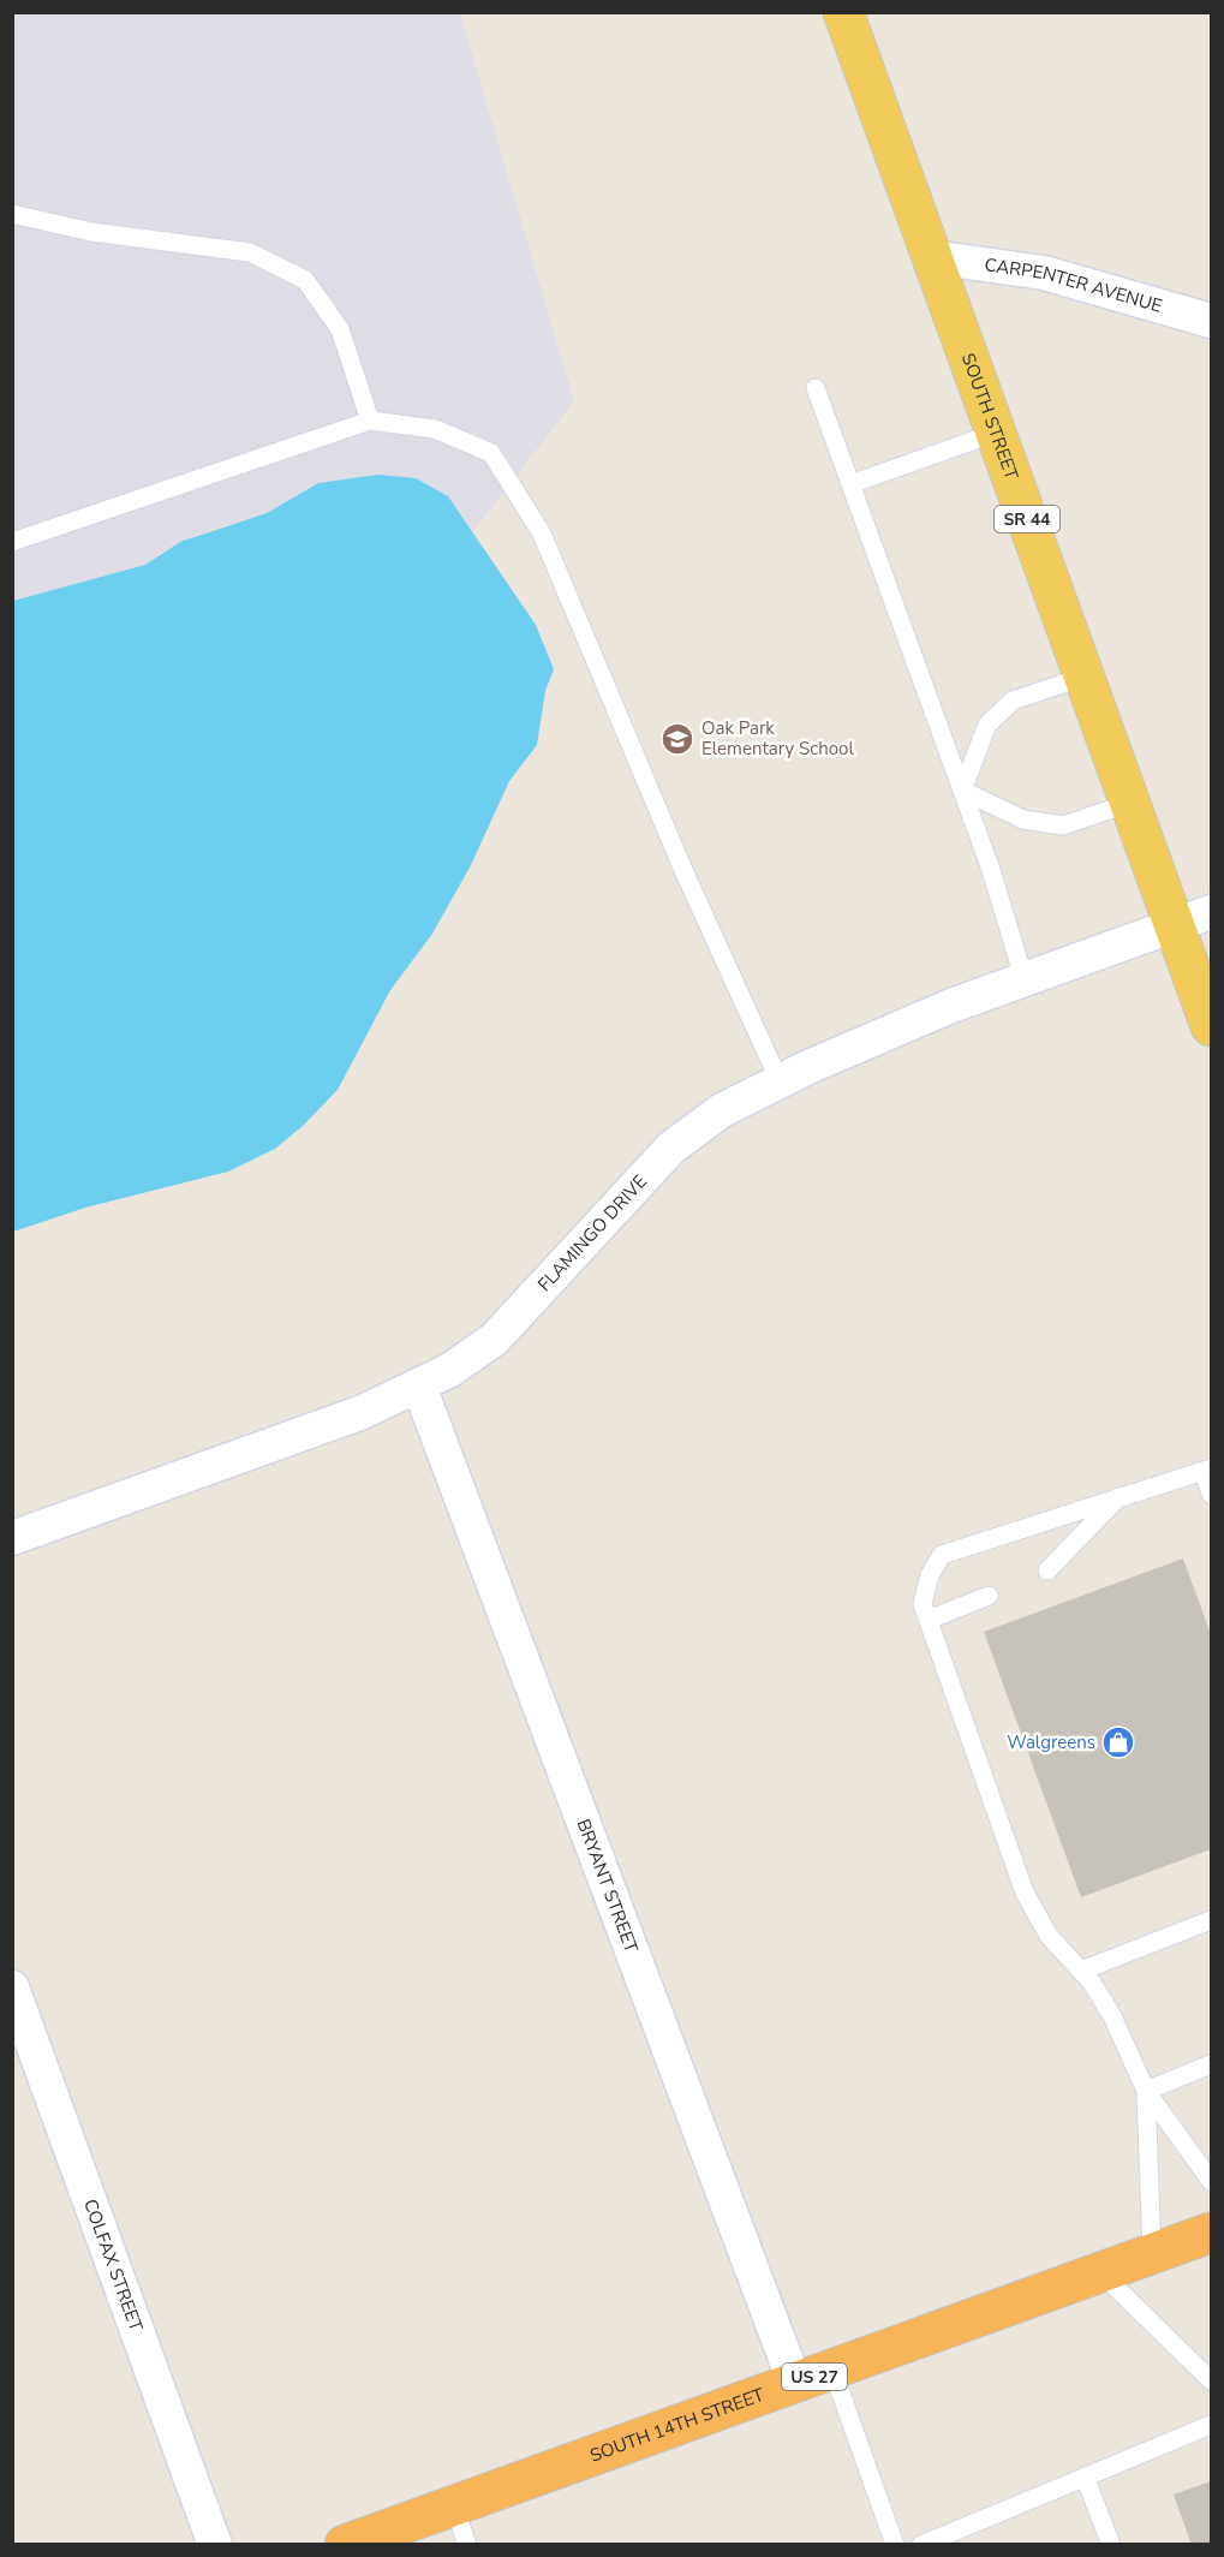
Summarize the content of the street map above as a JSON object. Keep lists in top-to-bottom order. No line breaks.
{"streets":{"highway":["US 27","SOUTH 14TH STREET"],"main road":["SOUTH STREET","SR 44"],"street":["CARPENTER AVENUE","FLAMINGO DRIVE","BRYANT STREET","COLFAX STREET"]},"crossings":[["CARPENTER AVENUE","SOUTH STREET"],["SOUTH STREET","FLAMINGO DRIVE"],["FLAMINGO DRIVE","BRYANT STREET"],["BRYANT STREET","SOUTH 14TH STREET"]],"places":{"school or university":["Oak Park Elementary School"],"shop":["Walgreens"]}}
